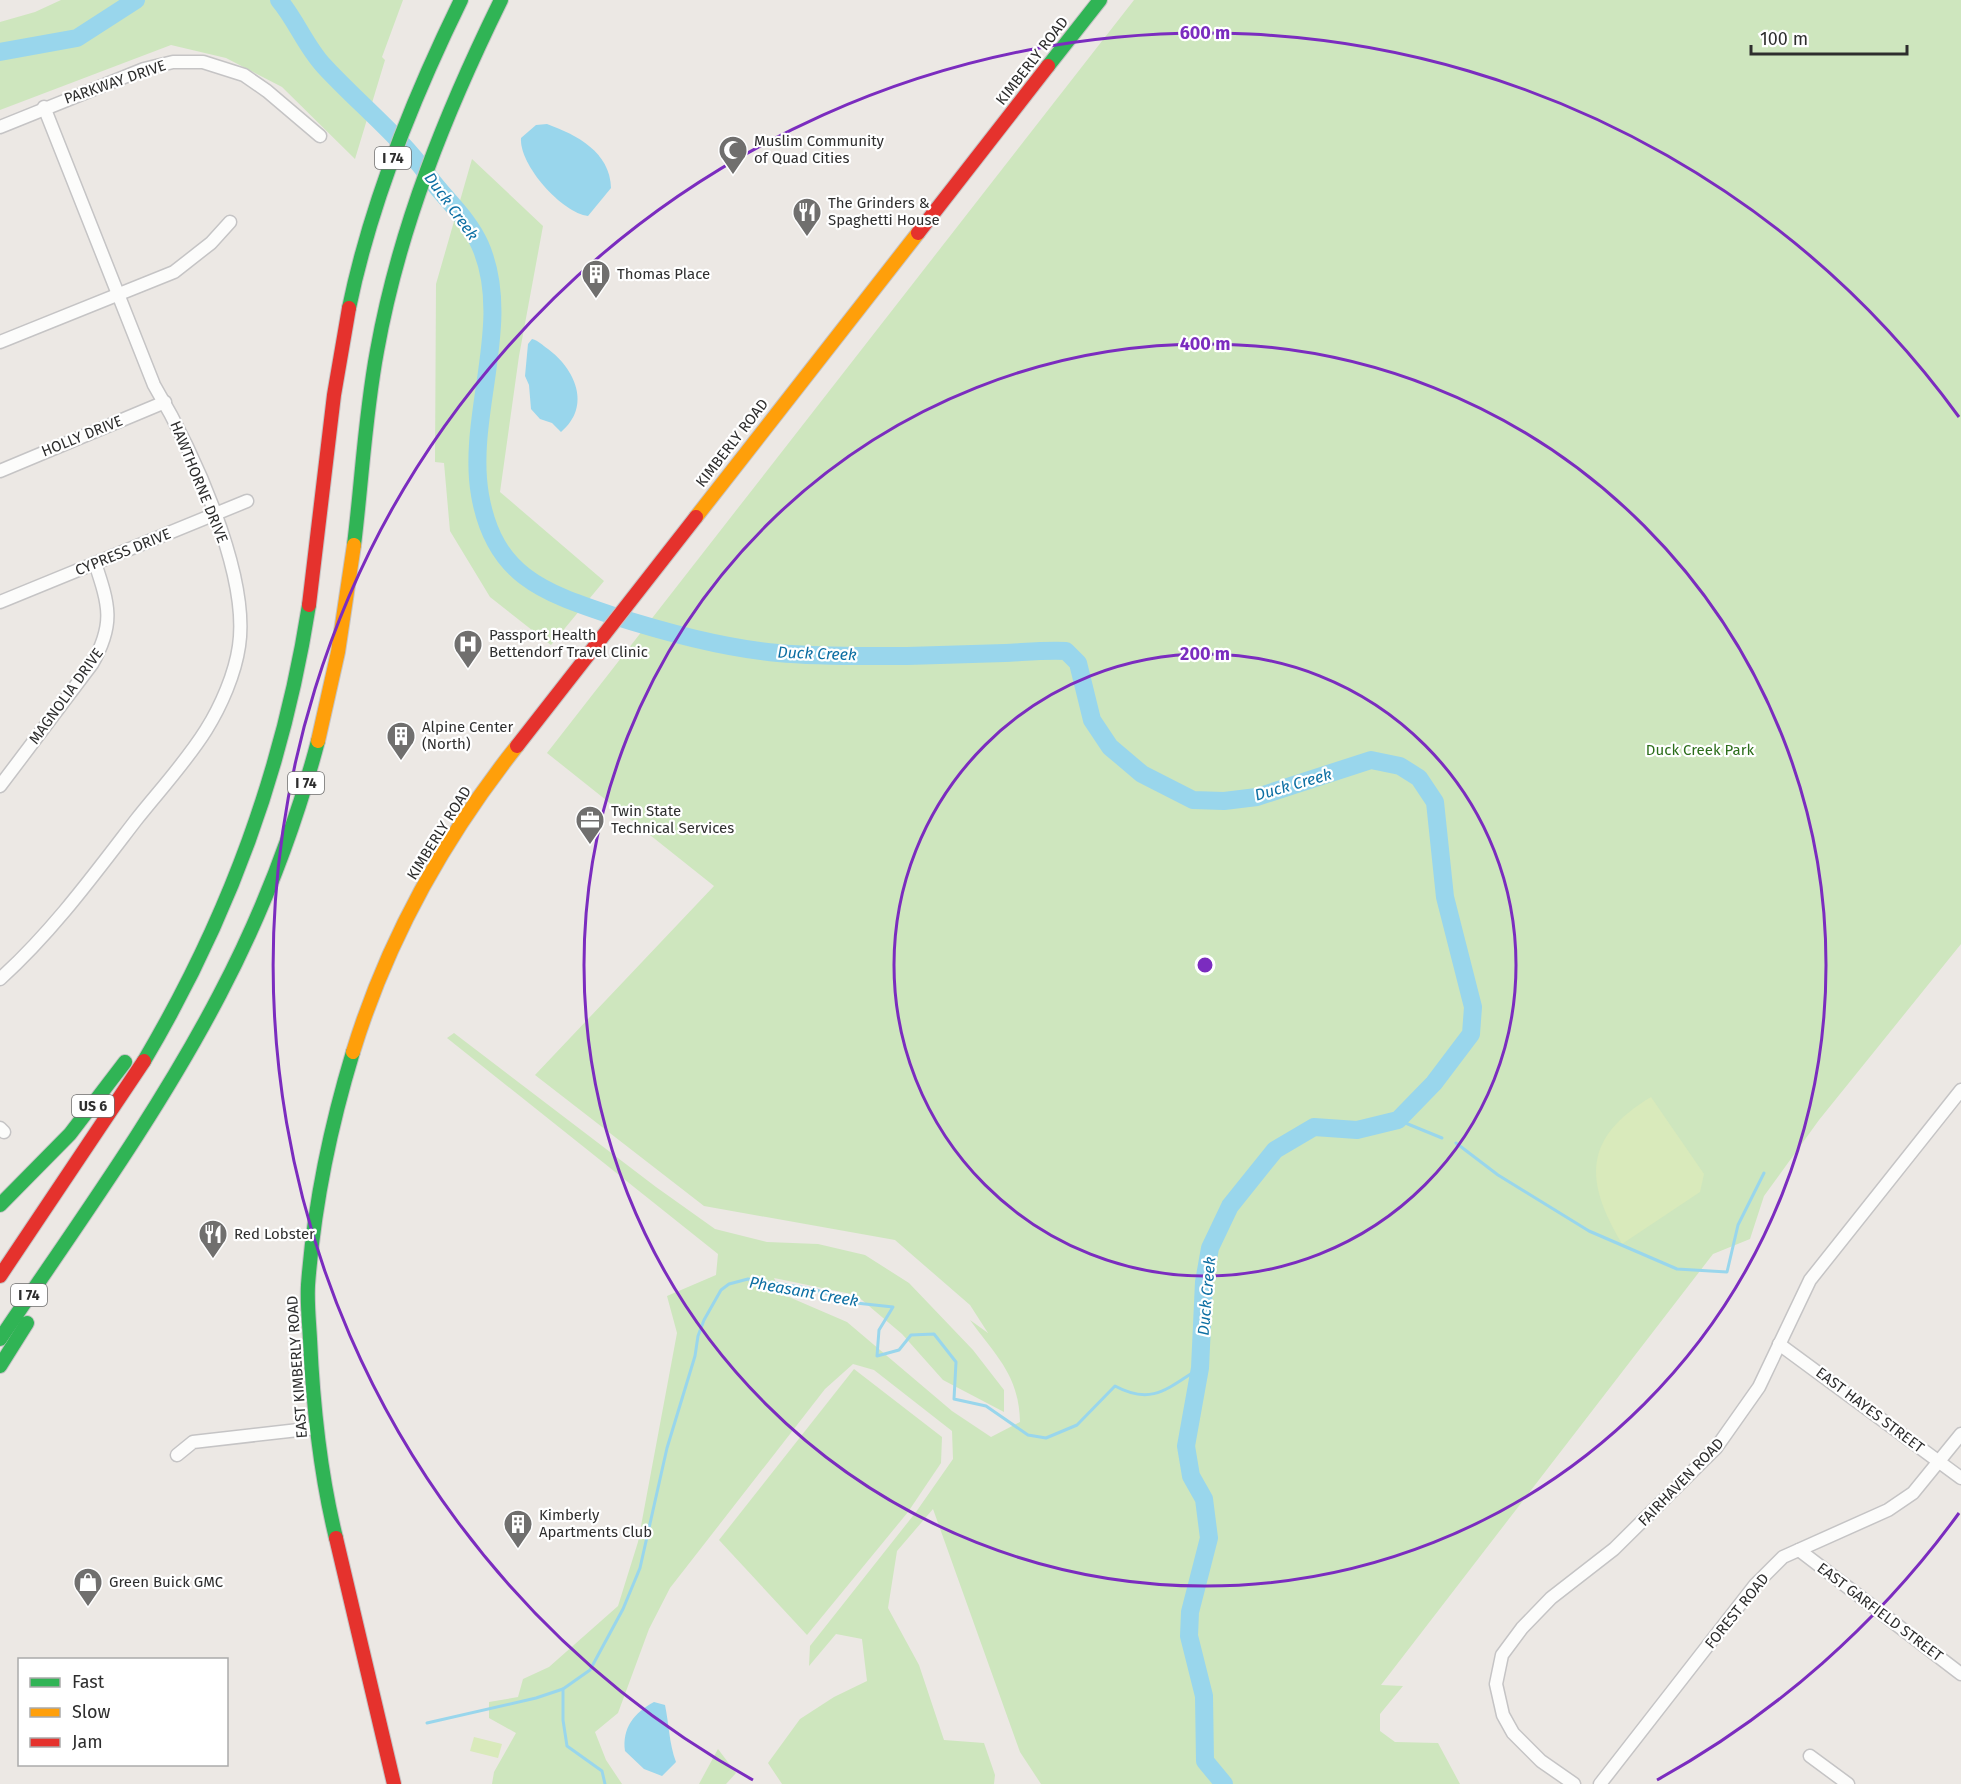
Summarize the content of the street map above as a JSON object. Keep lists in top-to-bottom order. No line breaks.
{"streets":{"main road":["KIMBERLY ROAD","I 74","US 6","EAST KIMBERLY ROAD"],"street":["PARKWAY DRIVE","HOLLY DRIVE","HAWTHORNE DRIVE","CYPRESS DRIVE","MAGNOLIA DRIVE","EAST HAYES STREET","FAIRHAVEN ROAD","FOREST ROAD","EAST GARFIELD STREET"]},"crossings":[["KIMBERLY ROAD","EAST KIMBERLY ROAD"],["PARKWAY DRIVE","HAWTHORNE DRIVE"],["I 74","US 6"],["HOLLY DRIVE","HAWTHORNE DRIVE"],["HAWTHORNE DRIVE","CYPRESS DRIVE"],["CYPRESS DRIVE","MAGNOLIA DRIVE"],["EAST HAYES STREET","FAIRHAVEN ROAD"],["EAST HAYES STREET","FOREST ROAD"],["FOREST ROAD","EAST GARFIELD STREET"]],"water":["Duck Creek","Pheasant Creek"],"parks":["Duck Creek Park"],"places":{"mosque":["Muslim Community of Quad Cities"],"restaurant":["The Grinders & Spaghetti House","Red Lobster"],"building":["Thomas Place","Alpine Center (North)","Kimberly Apartments Club"],"hospital":["Passport Health Bettendorf Travel Clinic"],"office":["Twin State Technical Services"],"shop":["Green Buick GMC"]},"legend":["Fast","Slow","Jam"],"scale_bar":"100 m","rings":["600 m","400 m","200 m"]}
